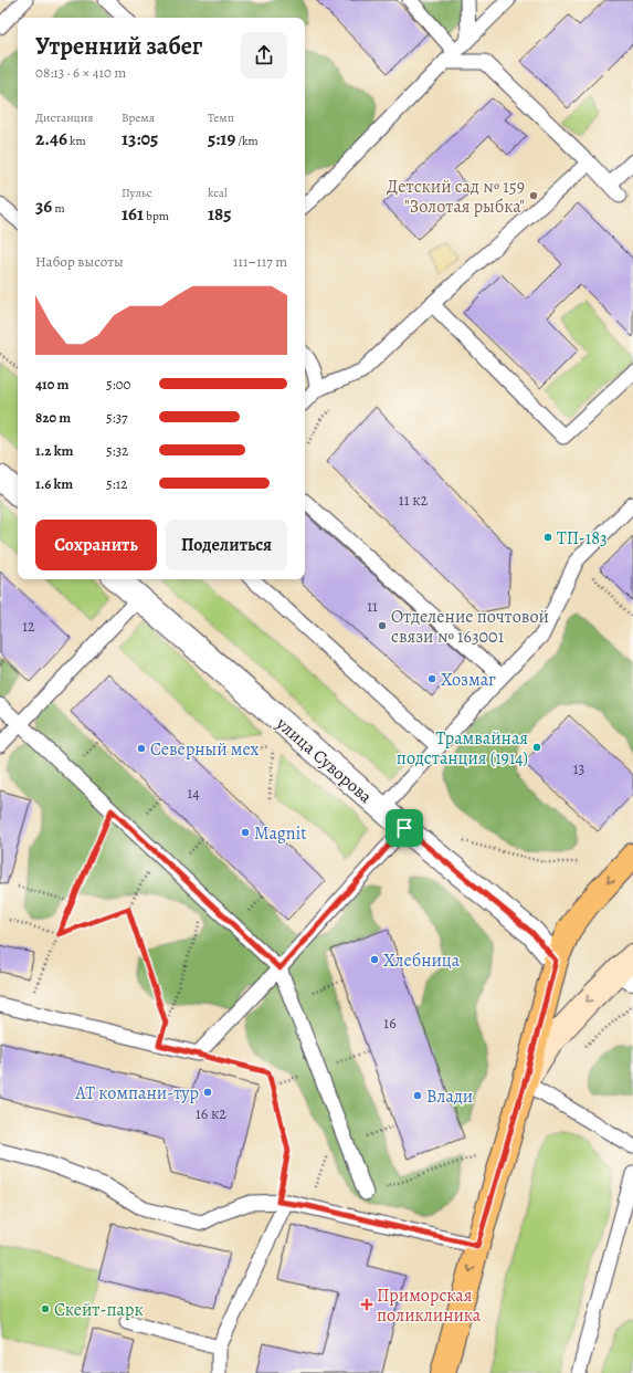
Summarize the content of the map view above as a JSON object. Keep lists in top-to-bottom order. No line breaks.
{"streets":{"street":["улица Суворова"]},"places":{"other":["Детский сад № 159 \"Золотая рыбка\"","ТП-183","Отделение почтовой связи № 163001","Хозмаг","Трамвайная подстанция (1914)","Северный мех","Magnit","Хлебница","АТ компани-тур","Влади","Скейт-парк"],"health":["Приморская поликлиника"]},"house_numbers":["11 к2","11","12","13","14","16","16 к2"],"page":{"heading":["Утренний забег","08:13 · 6 × 410 m"],"stats":[["Дистанция","2.46 km"],["Время","13:05"],["Темп","5:19 /km"],["36 m"],["Пульс","161 bpm"],["kcal","185"]],"chart":["Набор высоты","111–117 m"],"list":[{"name":"410 m","note":"5:00"},{"name":"820 m","note":"5:37"},{"name":"1.2 km","note":"5:32"},{"name":"1.6 km","note":"5:12"}],"buttons":["Сохранить","Поделиться"]}}
